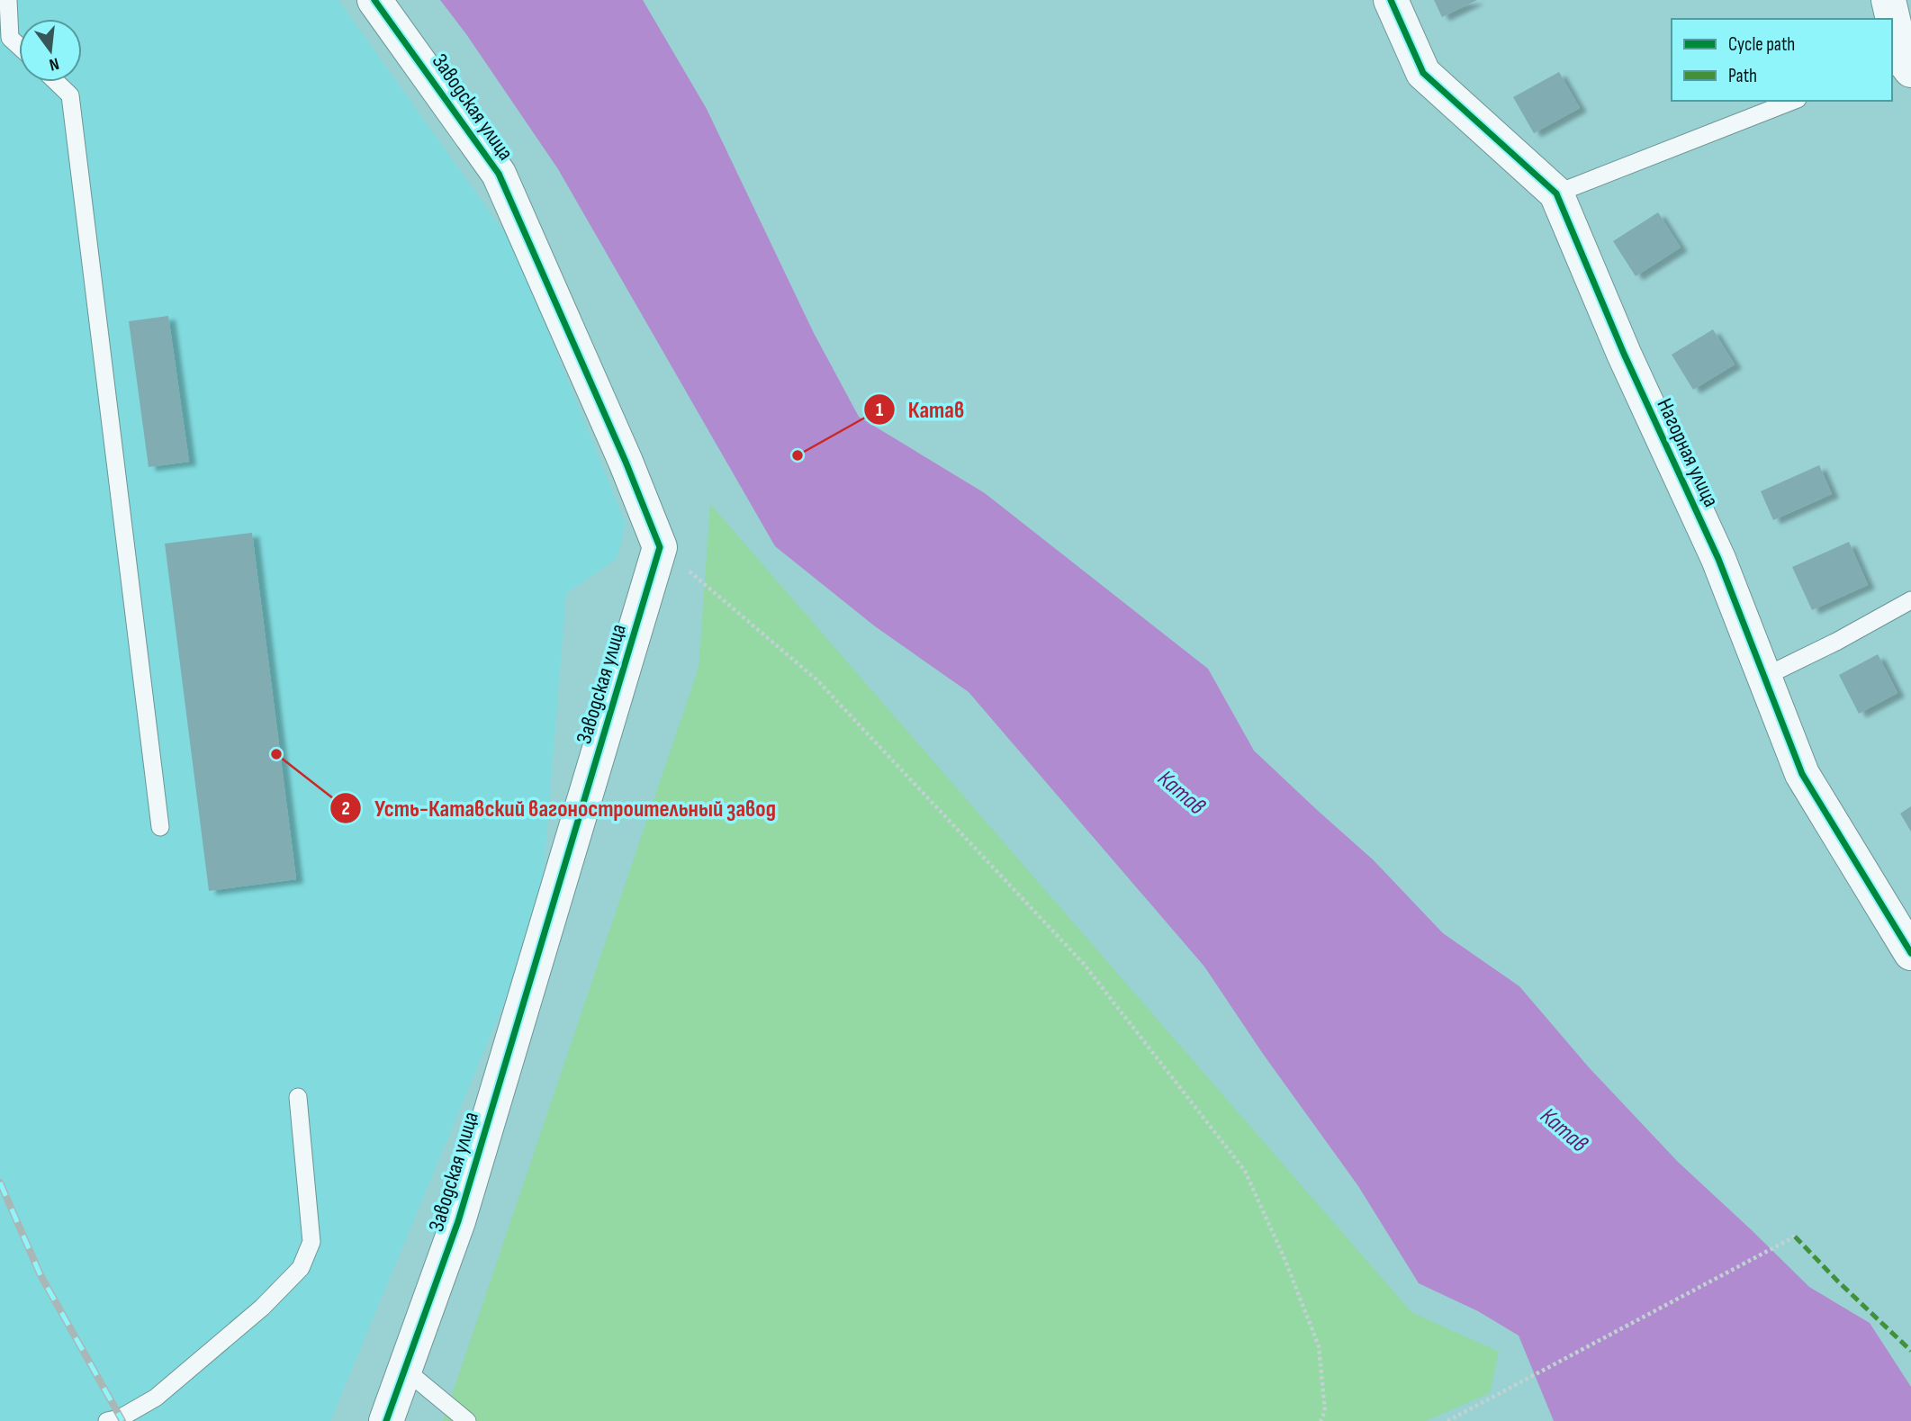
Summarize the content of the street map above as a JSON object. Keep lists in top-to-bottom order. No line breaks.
{"streets":{"street":["Заводская улица","Нагорная улица"]},"water":["Катав"],"places":["Катав","Усть-Катавский вагоностроительный завод"],"legend":["Cycle path","Path"],"north":"bottom"}
